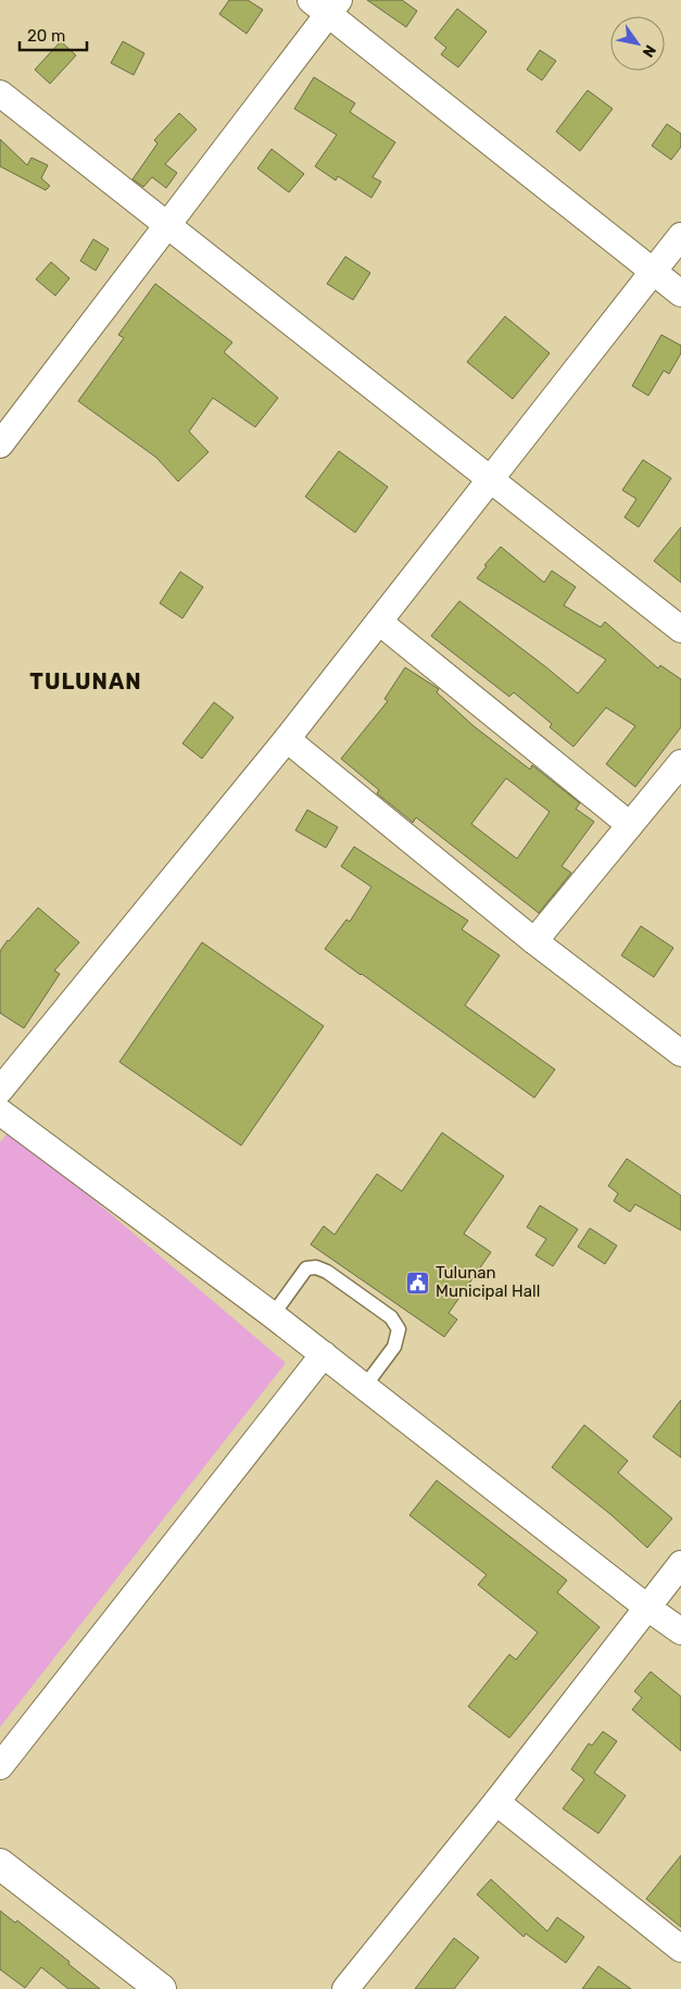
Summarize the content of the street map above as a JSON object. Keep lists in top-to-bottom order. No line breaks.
{"districts":["TULUNAN"],"places":{"public building":["Tulunan Municipal Hall"]},"scale_bar":"20 m","north":"bottom right"}
